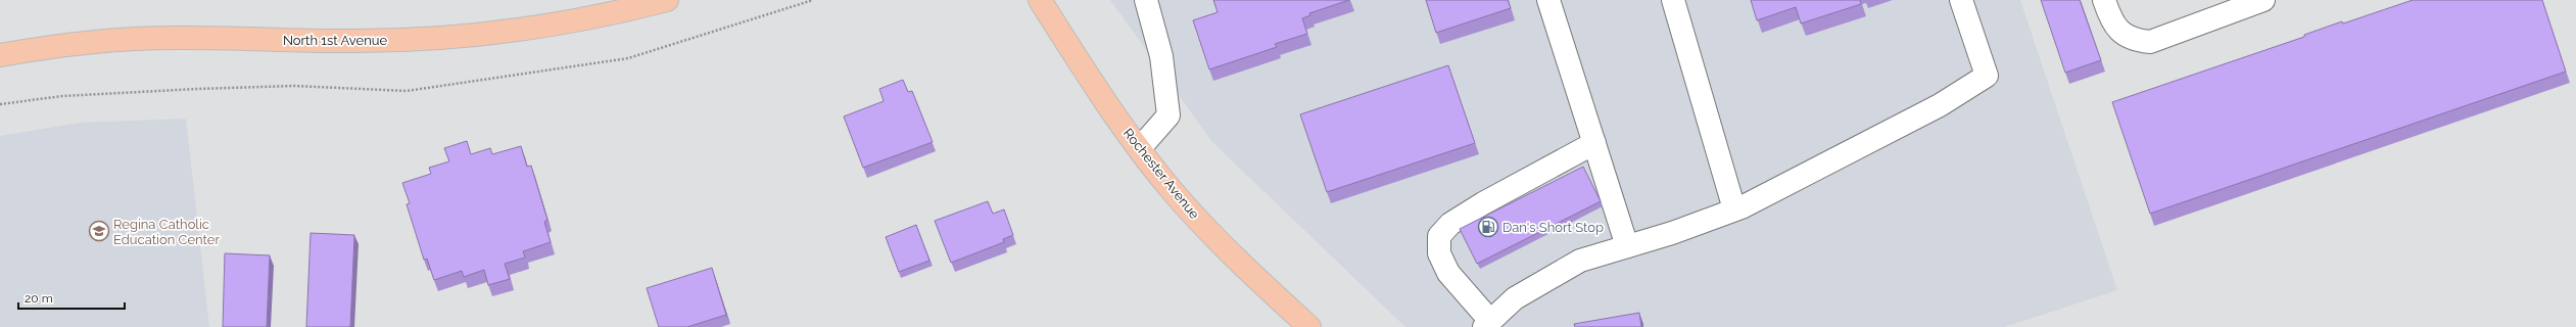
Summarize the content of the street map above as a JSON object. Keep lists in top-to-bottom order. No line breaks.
{"streets":{"main road":["North 1st Avenue","Rochester Avenue"]},"places":{"fuel station":["Dan's Short Stop"],"school or university":["Regina Catholic Education Center"]},"scale_bar":"20 m"}
